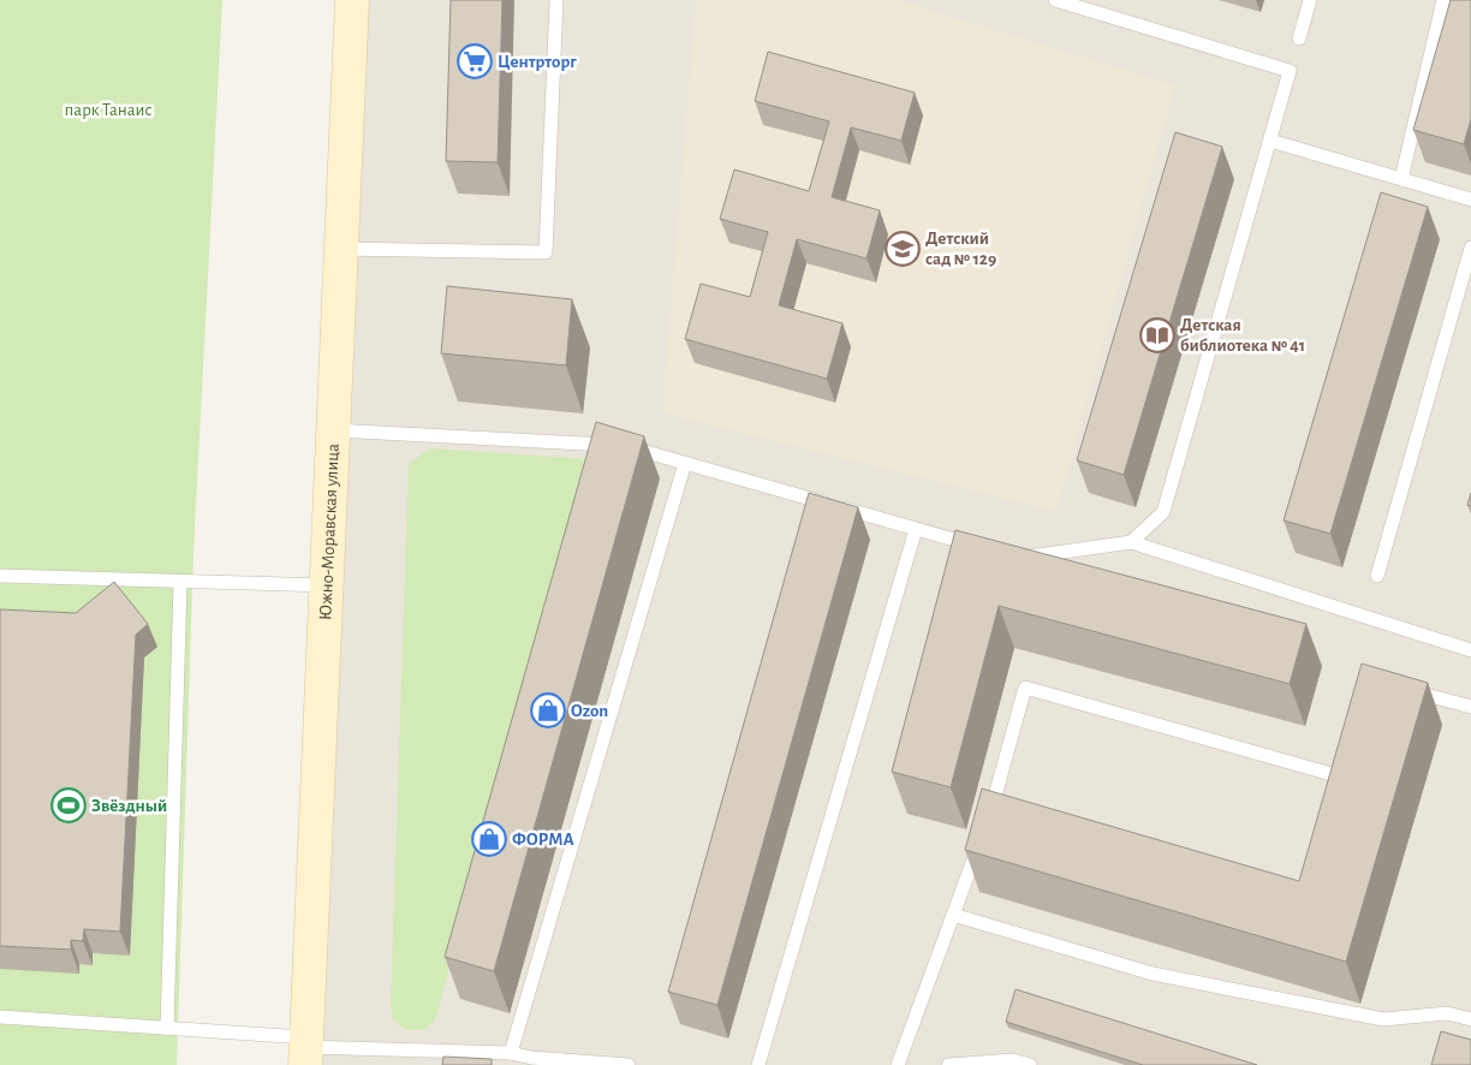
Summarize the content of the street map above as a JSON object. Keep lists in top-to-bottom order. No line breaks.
{"streets":{"main road":["Южно-Моравская улица"]},"parks":["парк Танаис"],"places":{"supermarket":["Центрторг"],"school or university":["Детский сад № 129"],"library":["Детская библиотека № 41"],"shop":["Ozon","ФОРМА"],"sports":["Звёздный"]}}
